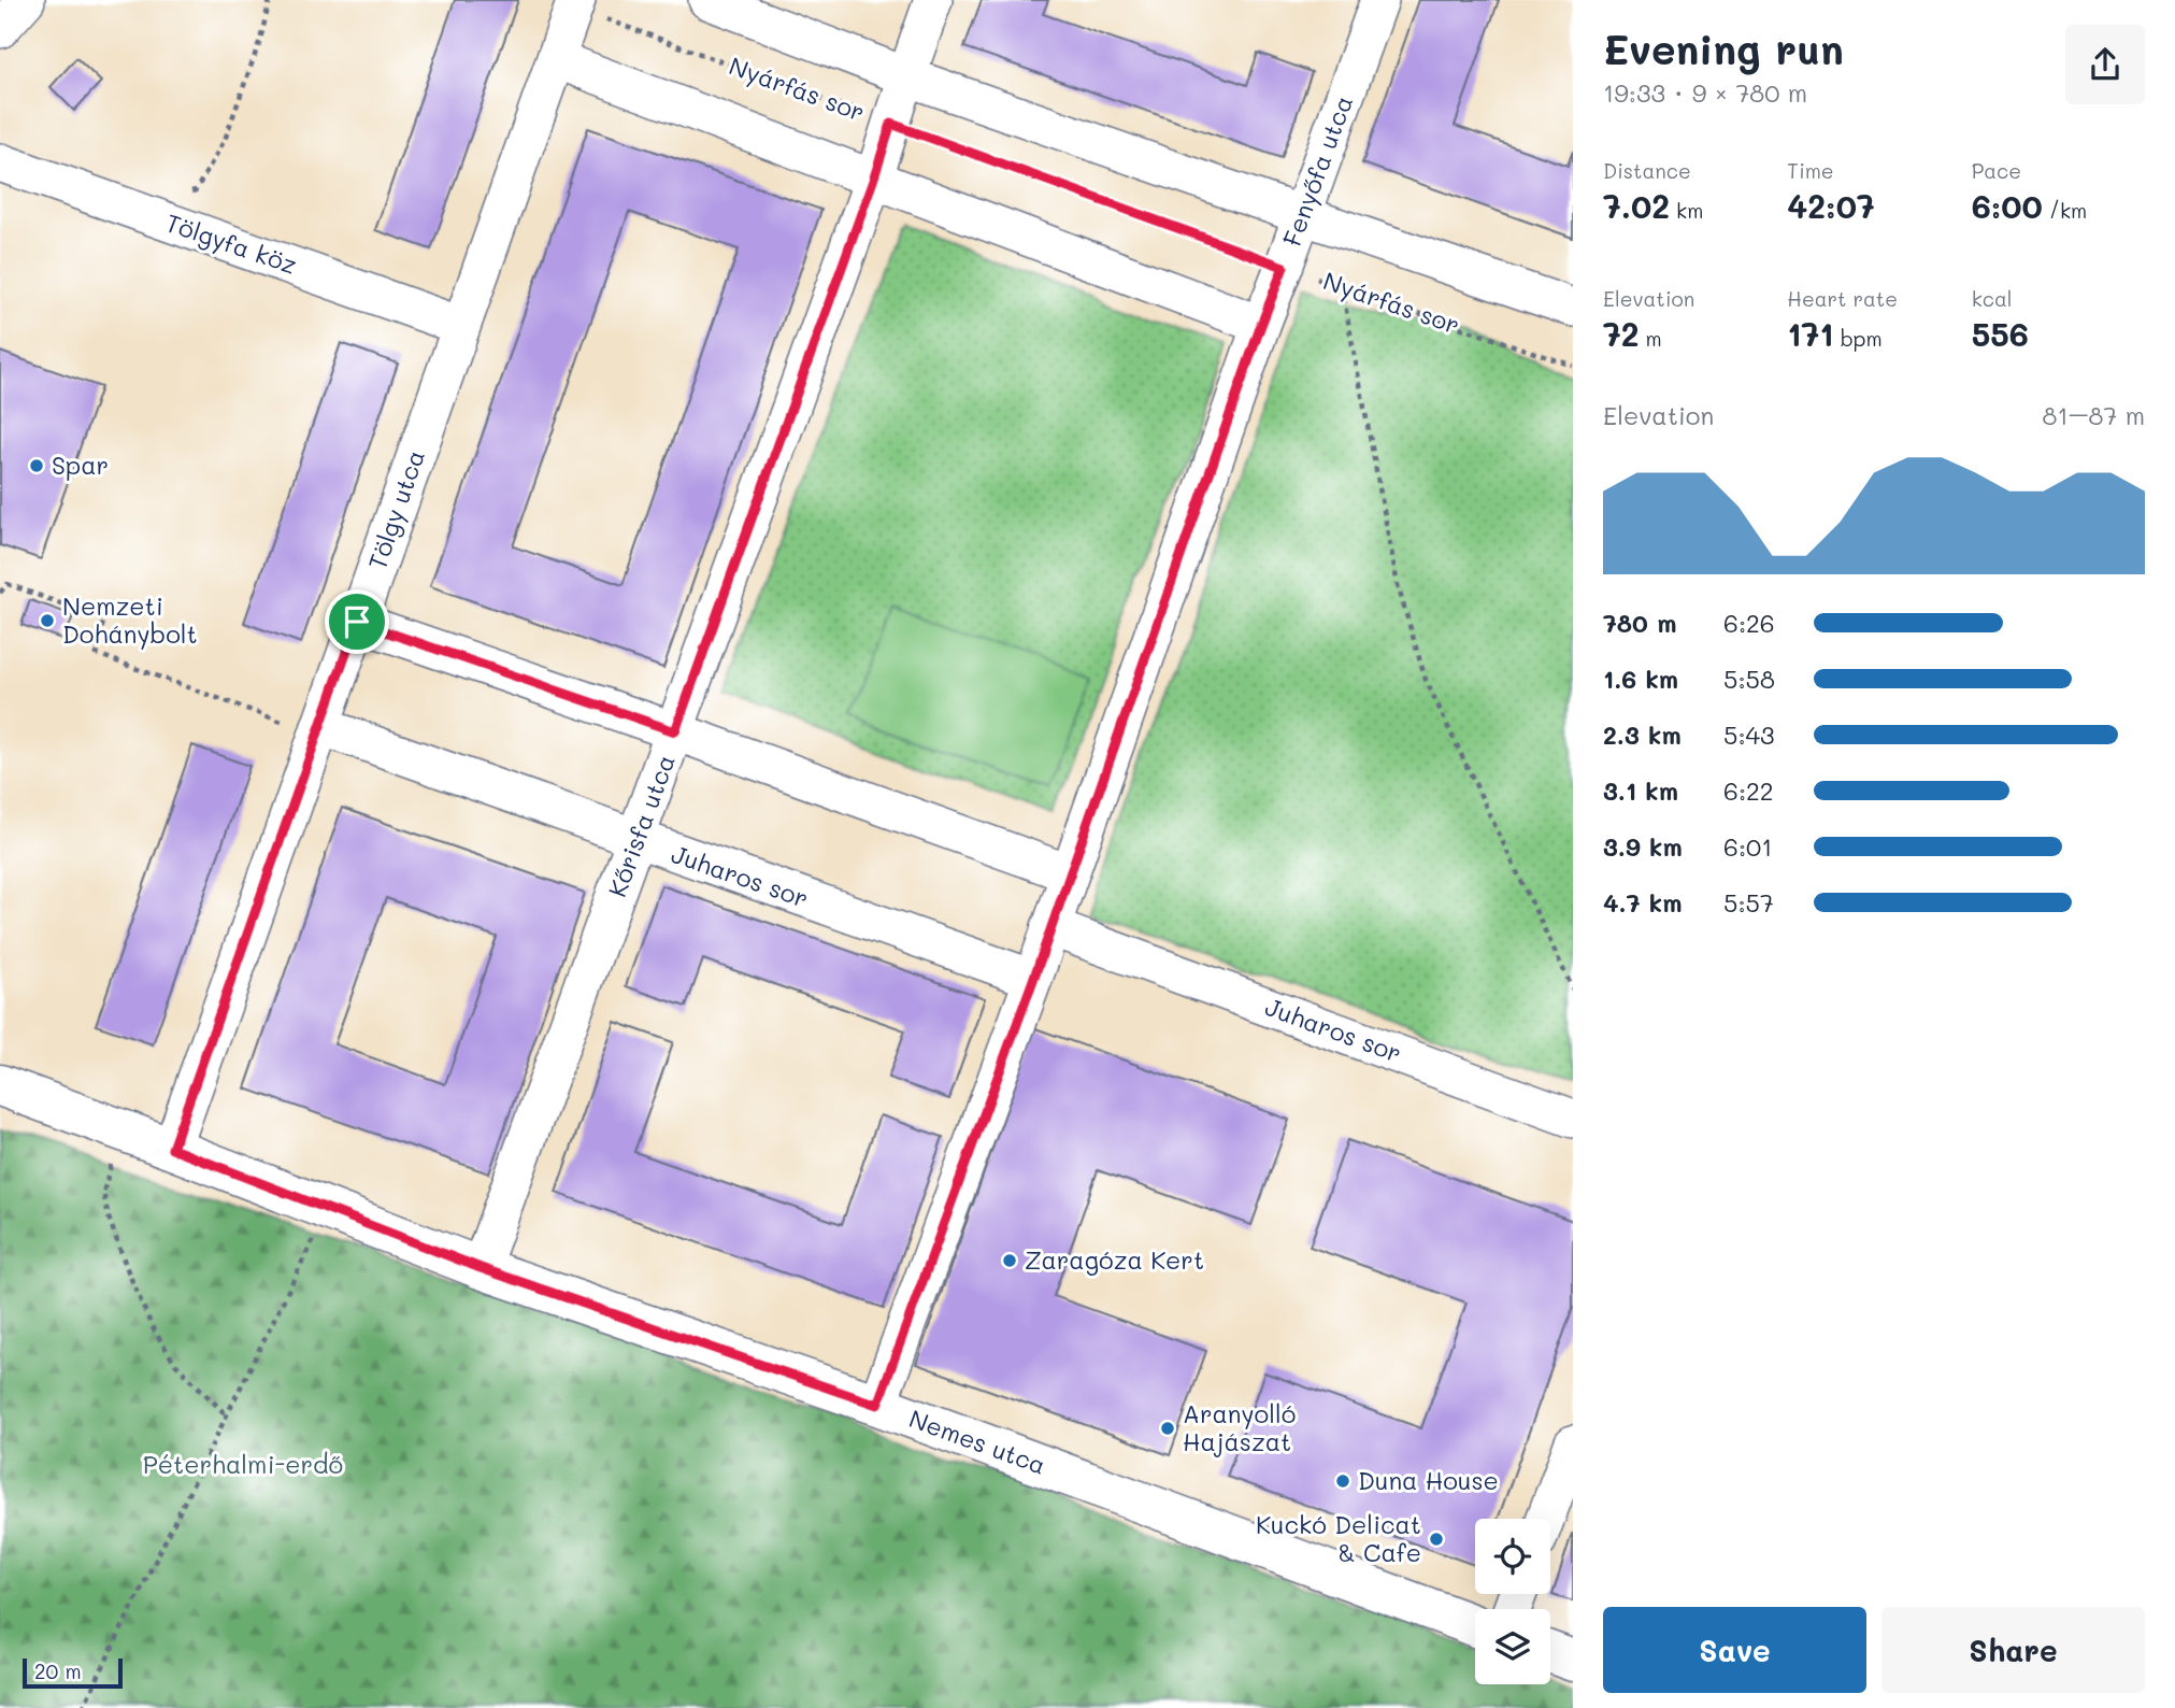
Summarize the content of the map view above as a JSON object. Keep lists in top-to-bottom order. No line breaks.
{"streets":{"street":["Nyárfás sor","Fenyőfa utca","Tölgyfa köz","Tölgy utca","Kőrisfa utca","Juharos sor","Nemes utca"]},"crossings":[["Nyárfás sor","Fenyőfa utca"],["Nyárfás sor","Tölgy utca"],["Nyárfás sor","Kőrisfa utca"],["Fenyőfa utca","Juharos sor"],["Fenyőfa utca","Nemes utca"],["Tölgyfa köz","Tölgy utca"],["Tölgy utca","Juharos sor"],["Tölgy utca","Nemes utca"],["Kőrisfa utca","Juharos sor"],["Kőrisfa utca","Nemes utca"]],"parks":["Péterhalmi-erdő"],"places":["Spar","Nemzeti Dohánybolt","Zaragóza Kert","Aranyolló Hajászat","Duna House","Kuckó Delicat & Cafe"],"scale_bar":"20 m","page":{"heading":["Evening run","19:33 · 9 × 780 m"],"stats":[["Distance","7.02 km"],["Time","42:07"],["Pace","6:00 /km"],["Elevation","72 m"],["Heart rate","171 bpm"],["kcal","556"]],"chart":["Elevation","81–87 m"],"list":[{"name":"780 m","note":"6:26"},{"name":"1.6 km","note":"5:58"},{"name":"2.3 km","note":"5:43"},{"name":"3.1 km","note":"6:22"},{"name":"3.9 km","note":"6:01"},{"name":"4.7 km","note":"5:57"}],"buttons":["Save","Share"],"scale":"20 m"}}
